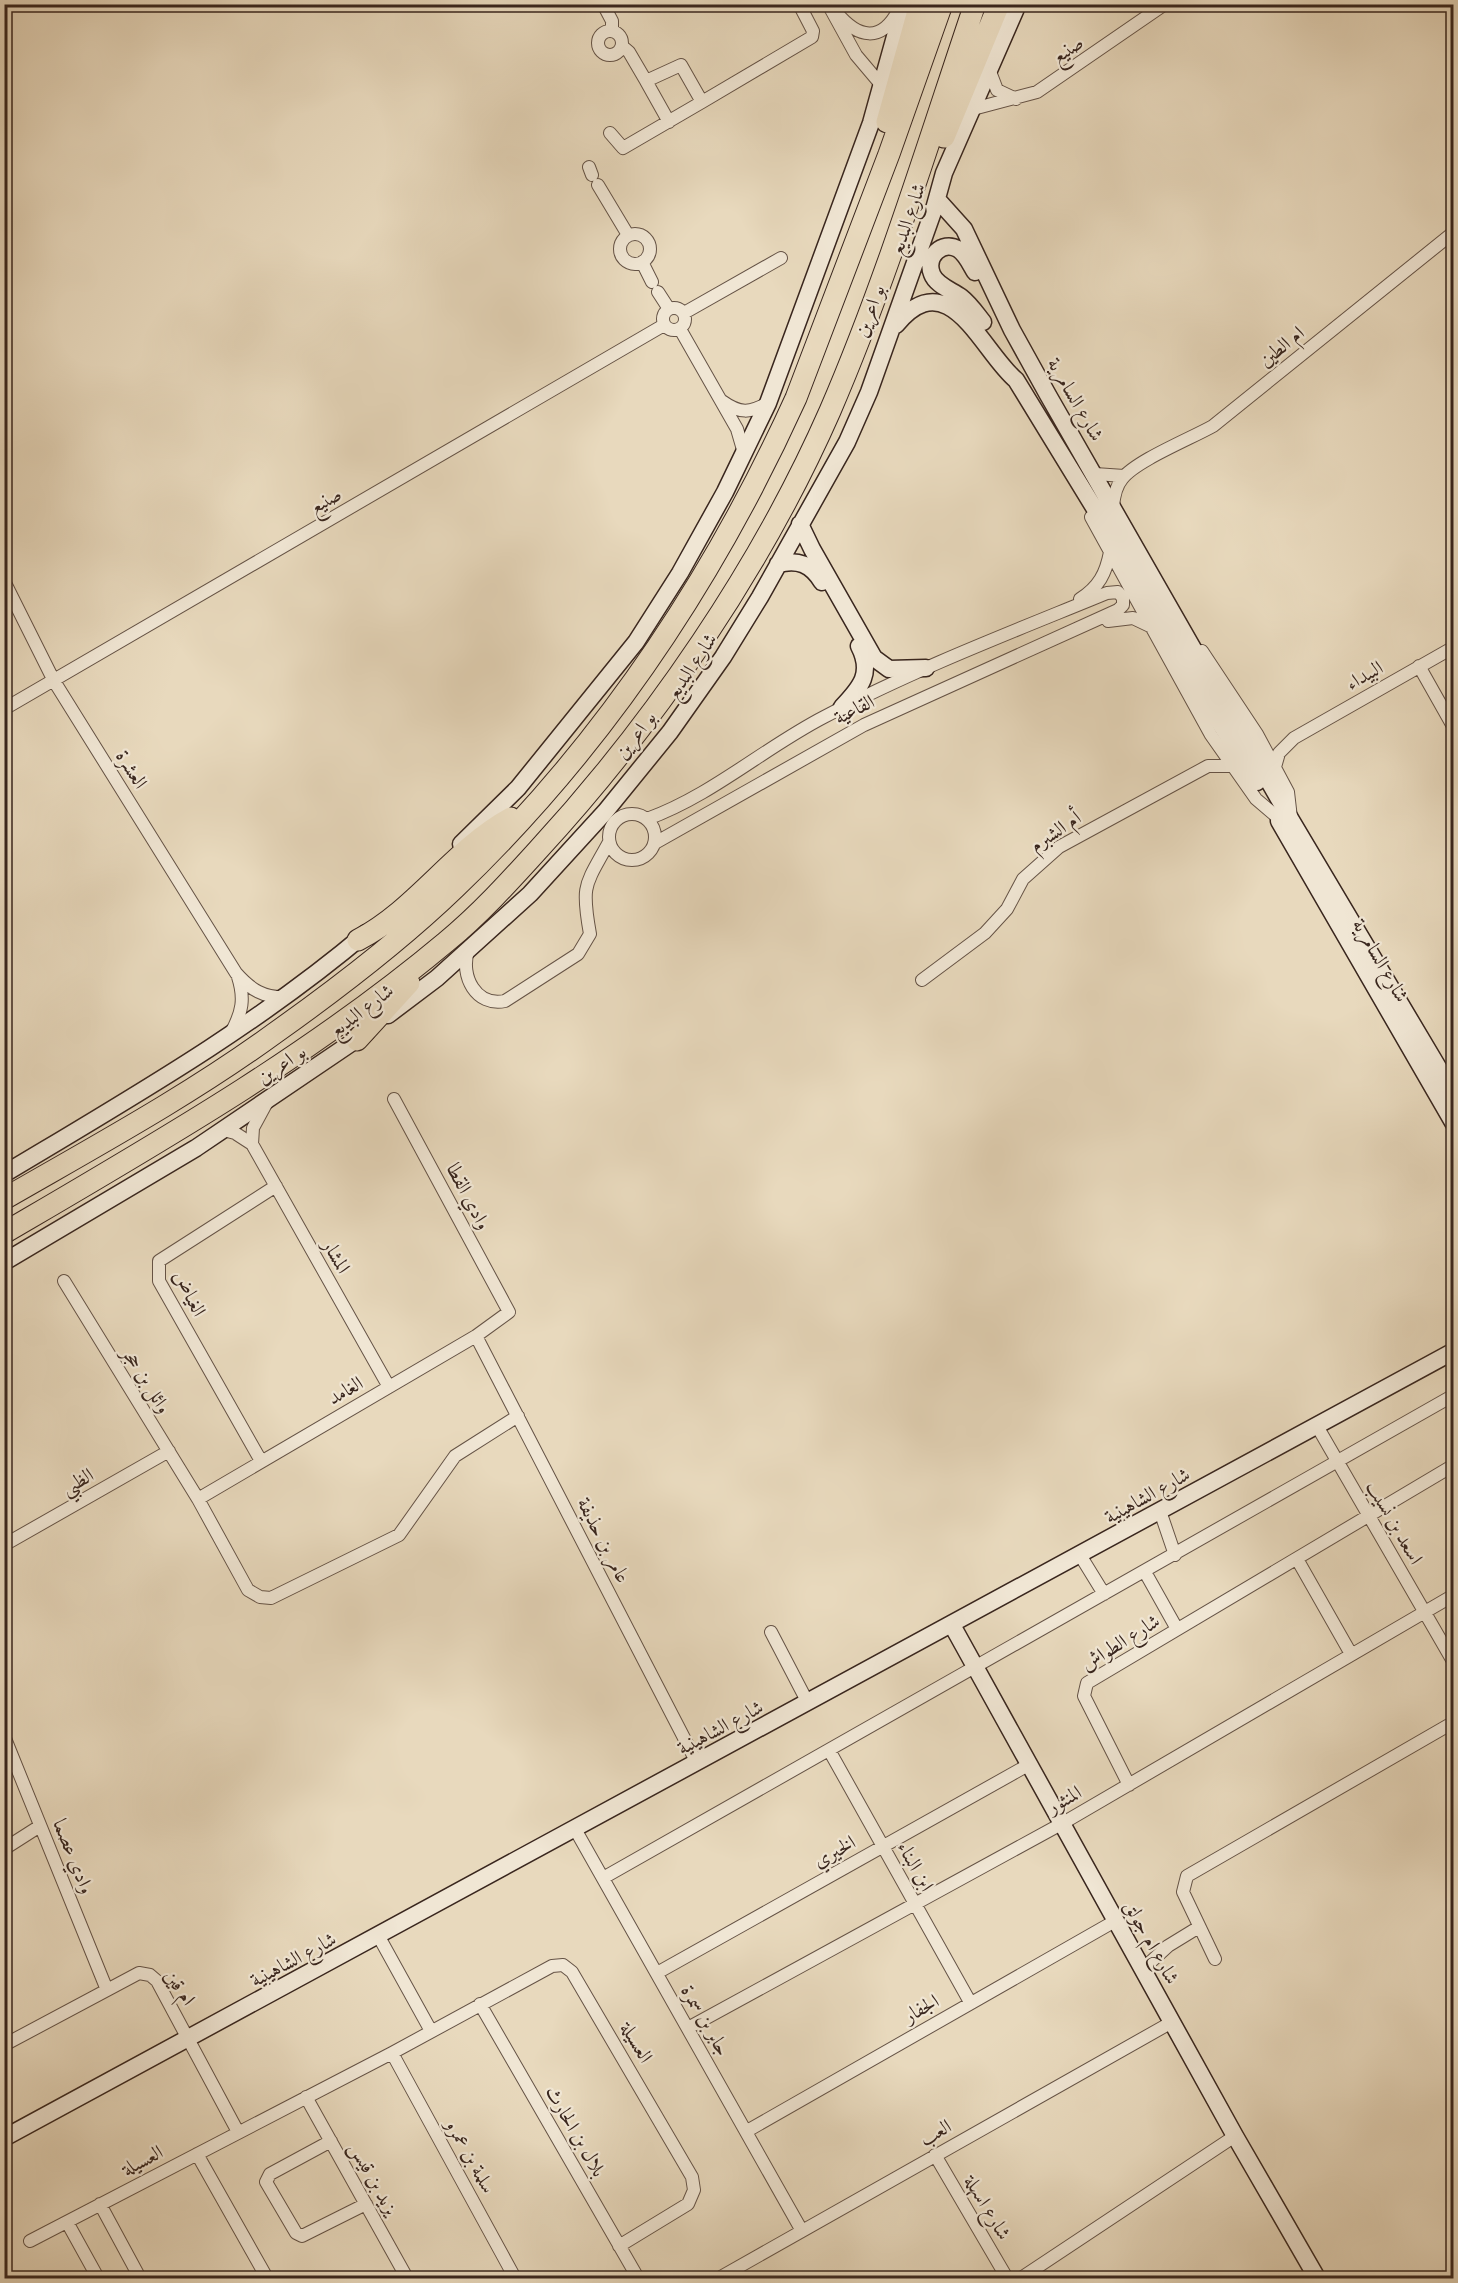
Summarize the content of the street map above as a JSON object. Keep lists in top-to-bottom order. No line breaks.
{"streets":{"highway":["بو اعرين"],"street":["صنيع","شارع البديع","ام الطين","شارع السامرية","البيداء","القاعية","العشرة","أم الشبرم","وادي القطا","المشار","الغياض","وائل بن حجر","الغامد","الظبي","شارع الشاهينية","اسعد بن نسيب","عامر بن حذيفة","شارع الطواش","المنثور","الخيري","وادي عصما","ابن البناء","شارع ام جولق","ام قين","الجفار","جابر بن سمرة","العسيلة","بلال بن الحارث","العب","سلمة بن عمرو","يزيد بن قيس","شارع اسهلة"]},"crossings":[["صنيع","شارع البديع"],["صنيع","العشرة"],["شارع البديع","شارع السامرية"],["شارع السامرية","البيداء"],["شارع السامرية","القاعية"],["شارع السامرية","أم الشبرم"],["وادي القطا","الغامد"],["المشار","الغياض"],["المشار","الغامد"],["الغياض","الغامد"],["وائل بن حجر","الغامد"],["وائل بن حجر","الظبي"],["وائل بن حجر","عامر بن حذيفة"],["الغامد","عامر بن حذيفة"],["شارع الشاهينية","اسعد بن نسيب"],["شارع الشاهينية","عامر بن حذيفة"],["شارع الشاهينية","شارع ام جولق"],["شارع الشاهينية","ام قين"],["شارع الشاهينية","جابر بن سمرة"],["اسعد بن نسيب","شارع الطواش"],["اسعد بن نسيب","المنثور"],["شارع الطواش","المنثور"],["المنثور","ابن البناء"],["المنثور","شارع ام جولق"],["المنثور","جابر بن سمرة"],["الخيري","ابن البناء"],["الخيري","شارع ام جولق"],["الخيري","جابر بن سمرة"],["وادي عصما","ام قين"],["ابن البناء","الجفار"],["شارع ام جولق","الجفار"],["شارع ام جولق","العب"],["ام قين","العسيلة"],["الجفار","جابر بن سمرة"],["جابر بن سمرة","العب"],["العسيلة","بلال بن الحارث"],["العسيلة","سلمة بن عمرو"],["العسيلة","يزيد بن قيس"],["العب","شارع اسهلة"]]}
